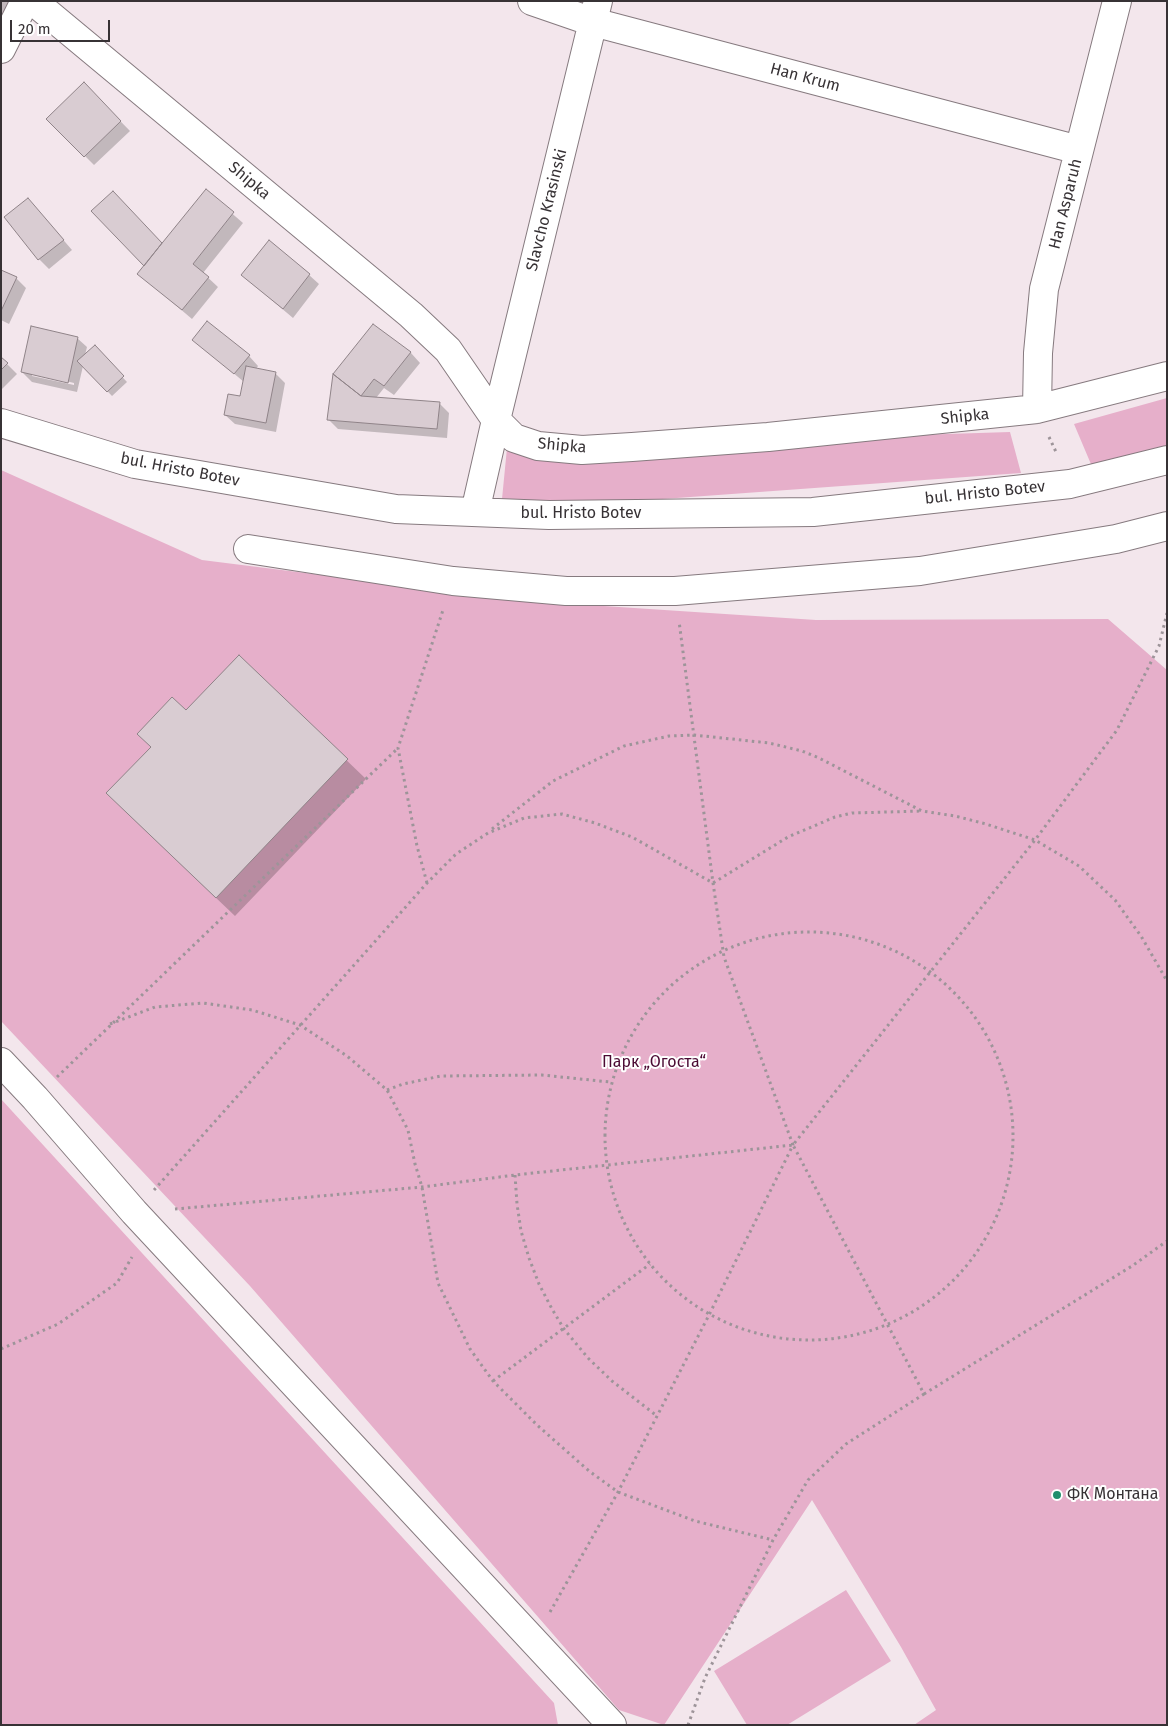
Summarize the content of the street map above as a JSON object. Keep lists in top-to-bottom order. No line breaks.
{"streets":{"street":["Han Krum","Shipka","Han Asparuh","Slavcho Krasinski","bul. Hristo Botev"]},"crossings":[["Han Krum","Han Asparuh"],["Han Krum","Slavcho Krasinski"],["Shipka","Han Asparuh"],["Shipka","Slavcho Krasinski"],["Slavcho Krasinski","bul. Hristo Botev"]],"parks":["Парк „Огоста“"],"places":["ФК Монтана"],"scale_bar":"20 m"}
